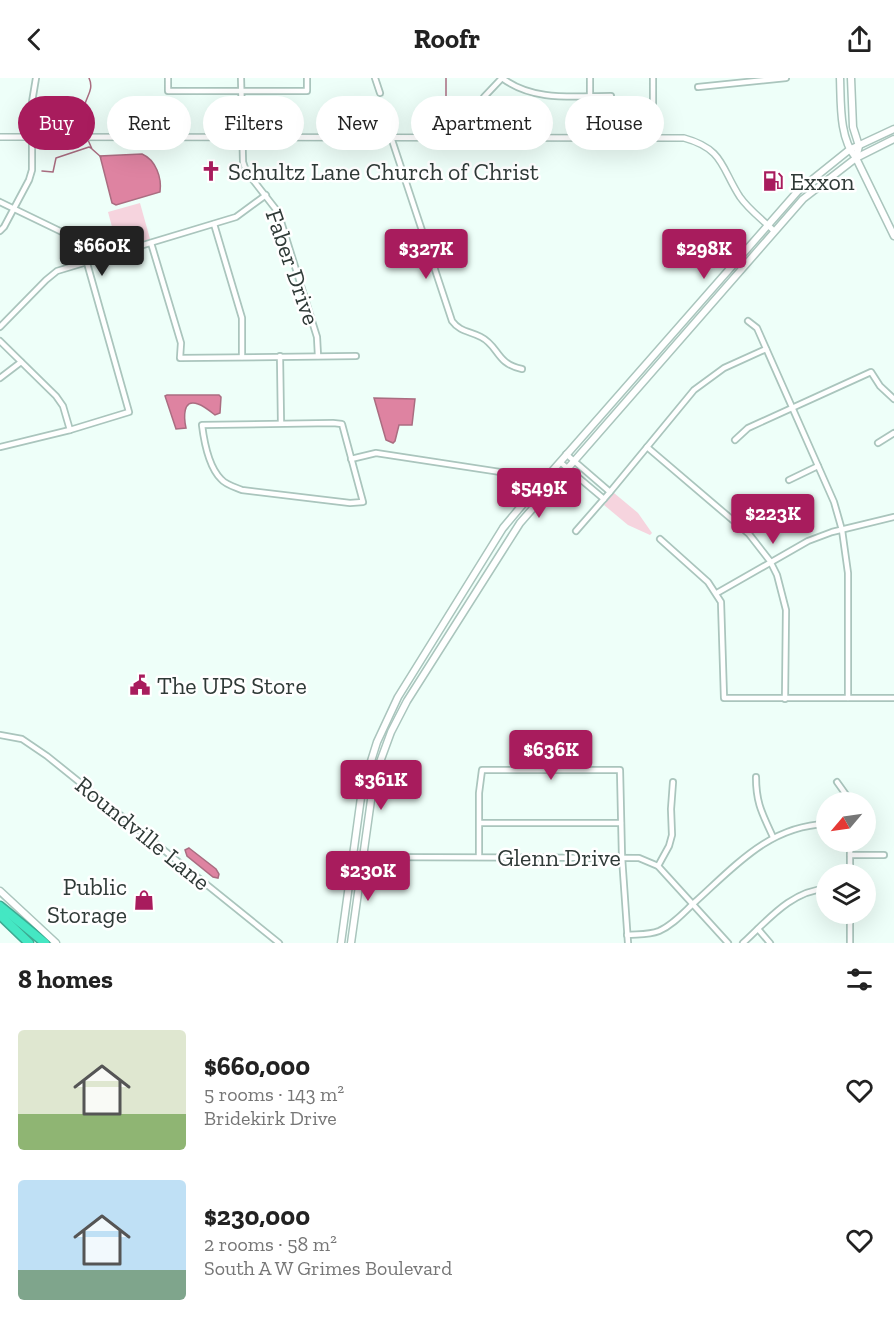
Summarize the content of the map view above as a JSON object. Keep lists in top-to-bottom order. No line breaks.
{"streets":{"street":["Faber Drive","Roundville Lane","Glenn Drive"]},"places":{"church":["Schultz Lane Church of Christ"],"fuel station":["Exxon"],"public building":["The UPS Store"],"shop":["Public Storage"]},"north":"bottom left","page":{"header":"Roofr","chip":["Buy","Rent","Filters","New","Apartment","House"],"price":["$660K","$327K","$298K","$549K","$223K","$636K","$361K","$230K"],"heading":"8 homes","list":[{"name":"$660,000","note":"5 rooms · 143 m² · Bridekirk Drive"},{"name":"$230,000","note":"2 rooms · 58 m² · South A W Grimes Boulevard"}]}}
